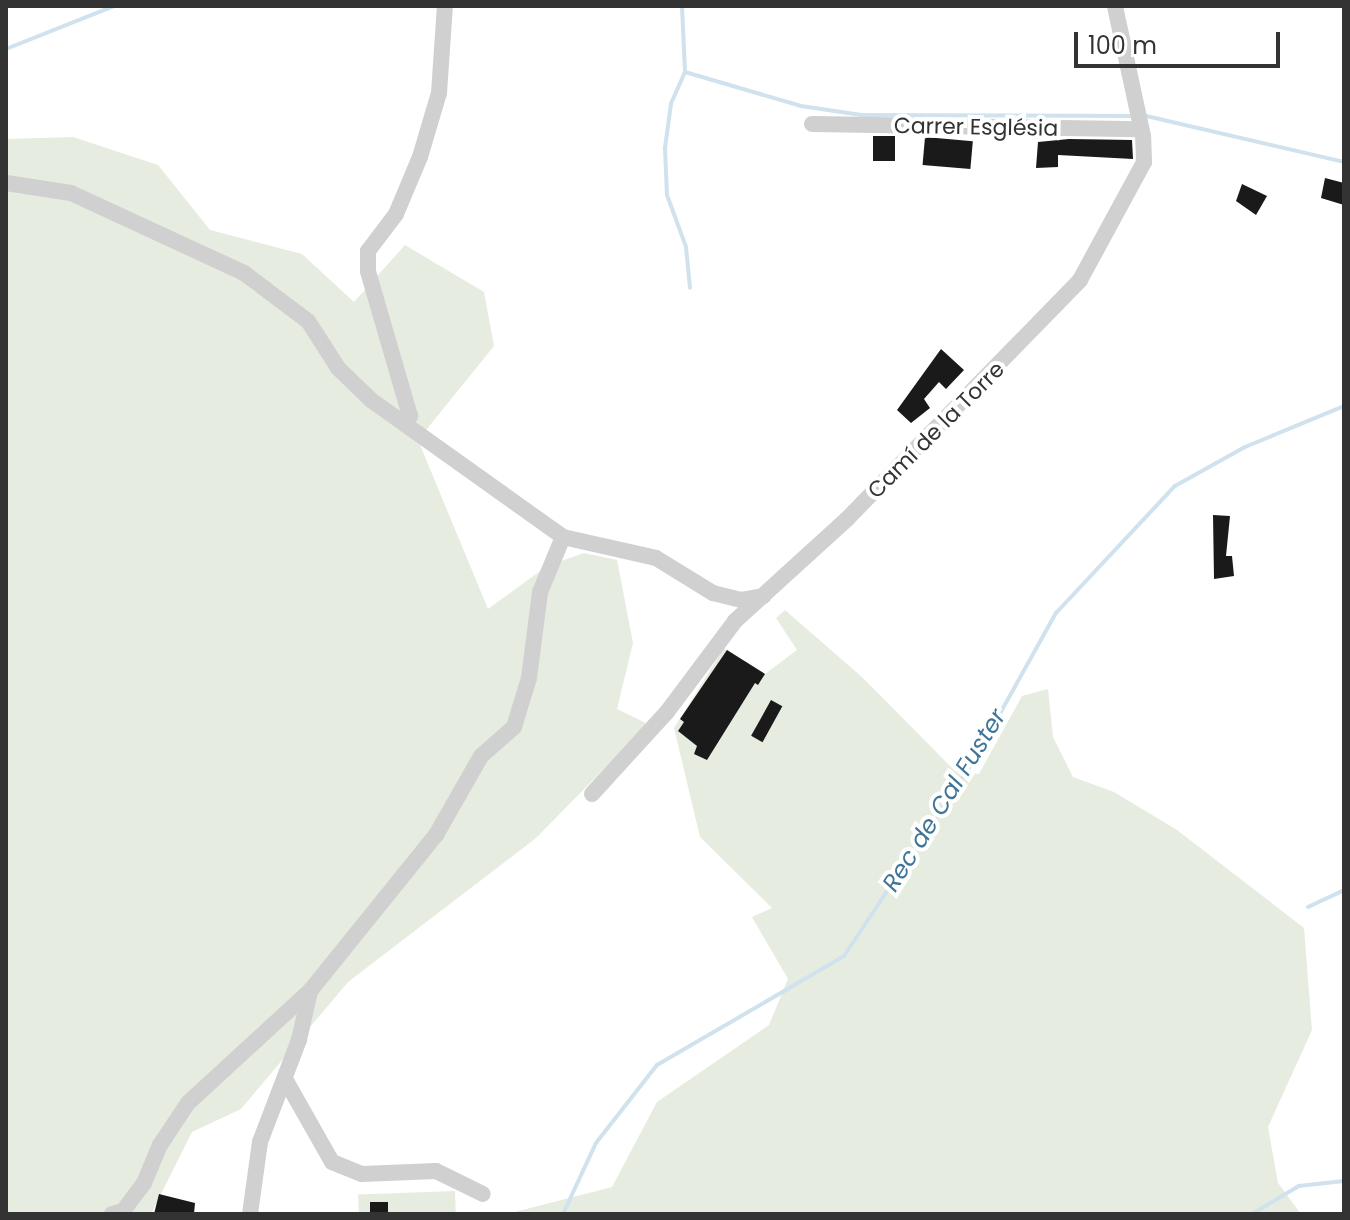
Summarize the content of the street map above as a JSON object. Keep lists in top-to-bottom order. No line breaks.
{"streets":{"street":["Carrer Església","Camí de la Torre"]},"crossings":[["Carrer Església","Camí de la Torre"]],"water":["Rec de Cal Fuster"],"scale_bar":"100 m"}
